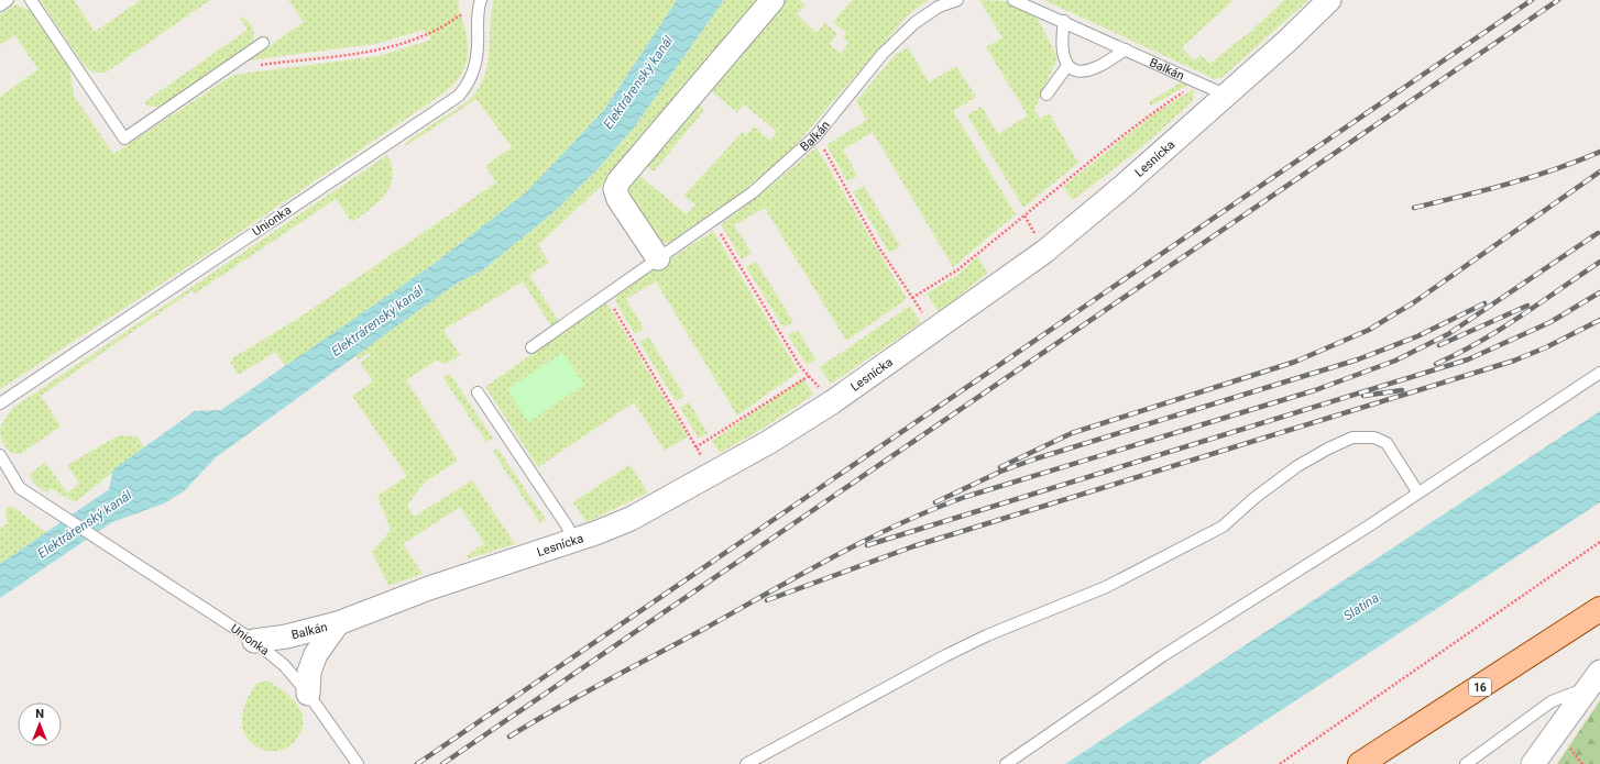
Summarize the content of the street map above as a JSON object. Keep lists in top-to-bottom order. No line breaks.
{"streets":{"main road":["16"],"street":["Balkán","Lesnícka"],"lane":["Unionka"]},"crossings":[["Balkán","Lesnícka"],["Balkán","Unionka"]],"water":["Elektrárenský kanál","Slatina"],"north":"top"}
